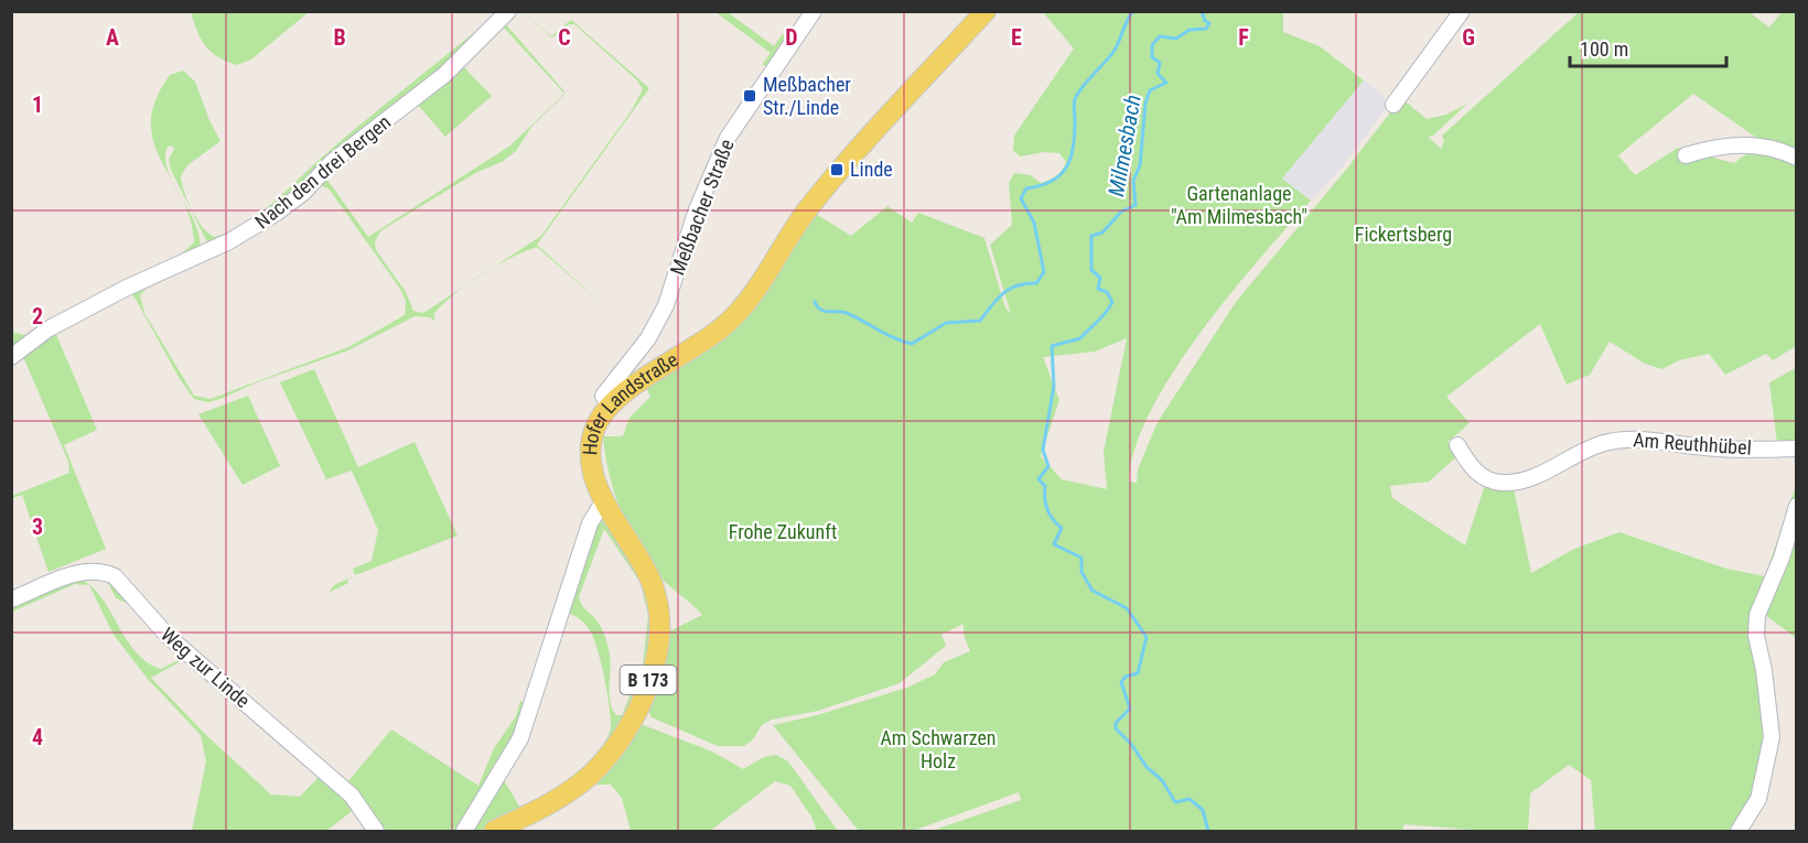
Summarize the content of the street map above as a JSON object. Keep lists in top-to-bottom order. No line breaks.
{"streets":{"main road":["Hofer Landstraße","B 173"],"street":["Nach den drei Bergen","Meßbacher Straße","Am Reuthhübel","Weg zur Linde"]},"crossings":[["Meßbacher Straße","Hofer Landstraße"]],"water":["Milmesbach"],"parks":["Gartenanlage \"Am Milmesbach\"","Fickertsberg","Frohe Zukunft","Am Schwarzen Holz"],"places":{"transit":["Meßbacher Str./Linde","Linde"]},"scale_bar":"100 m","grid":{"columns":["A","B","C","D","E","F","G"],"rows":["1","2","3","4"]}}
